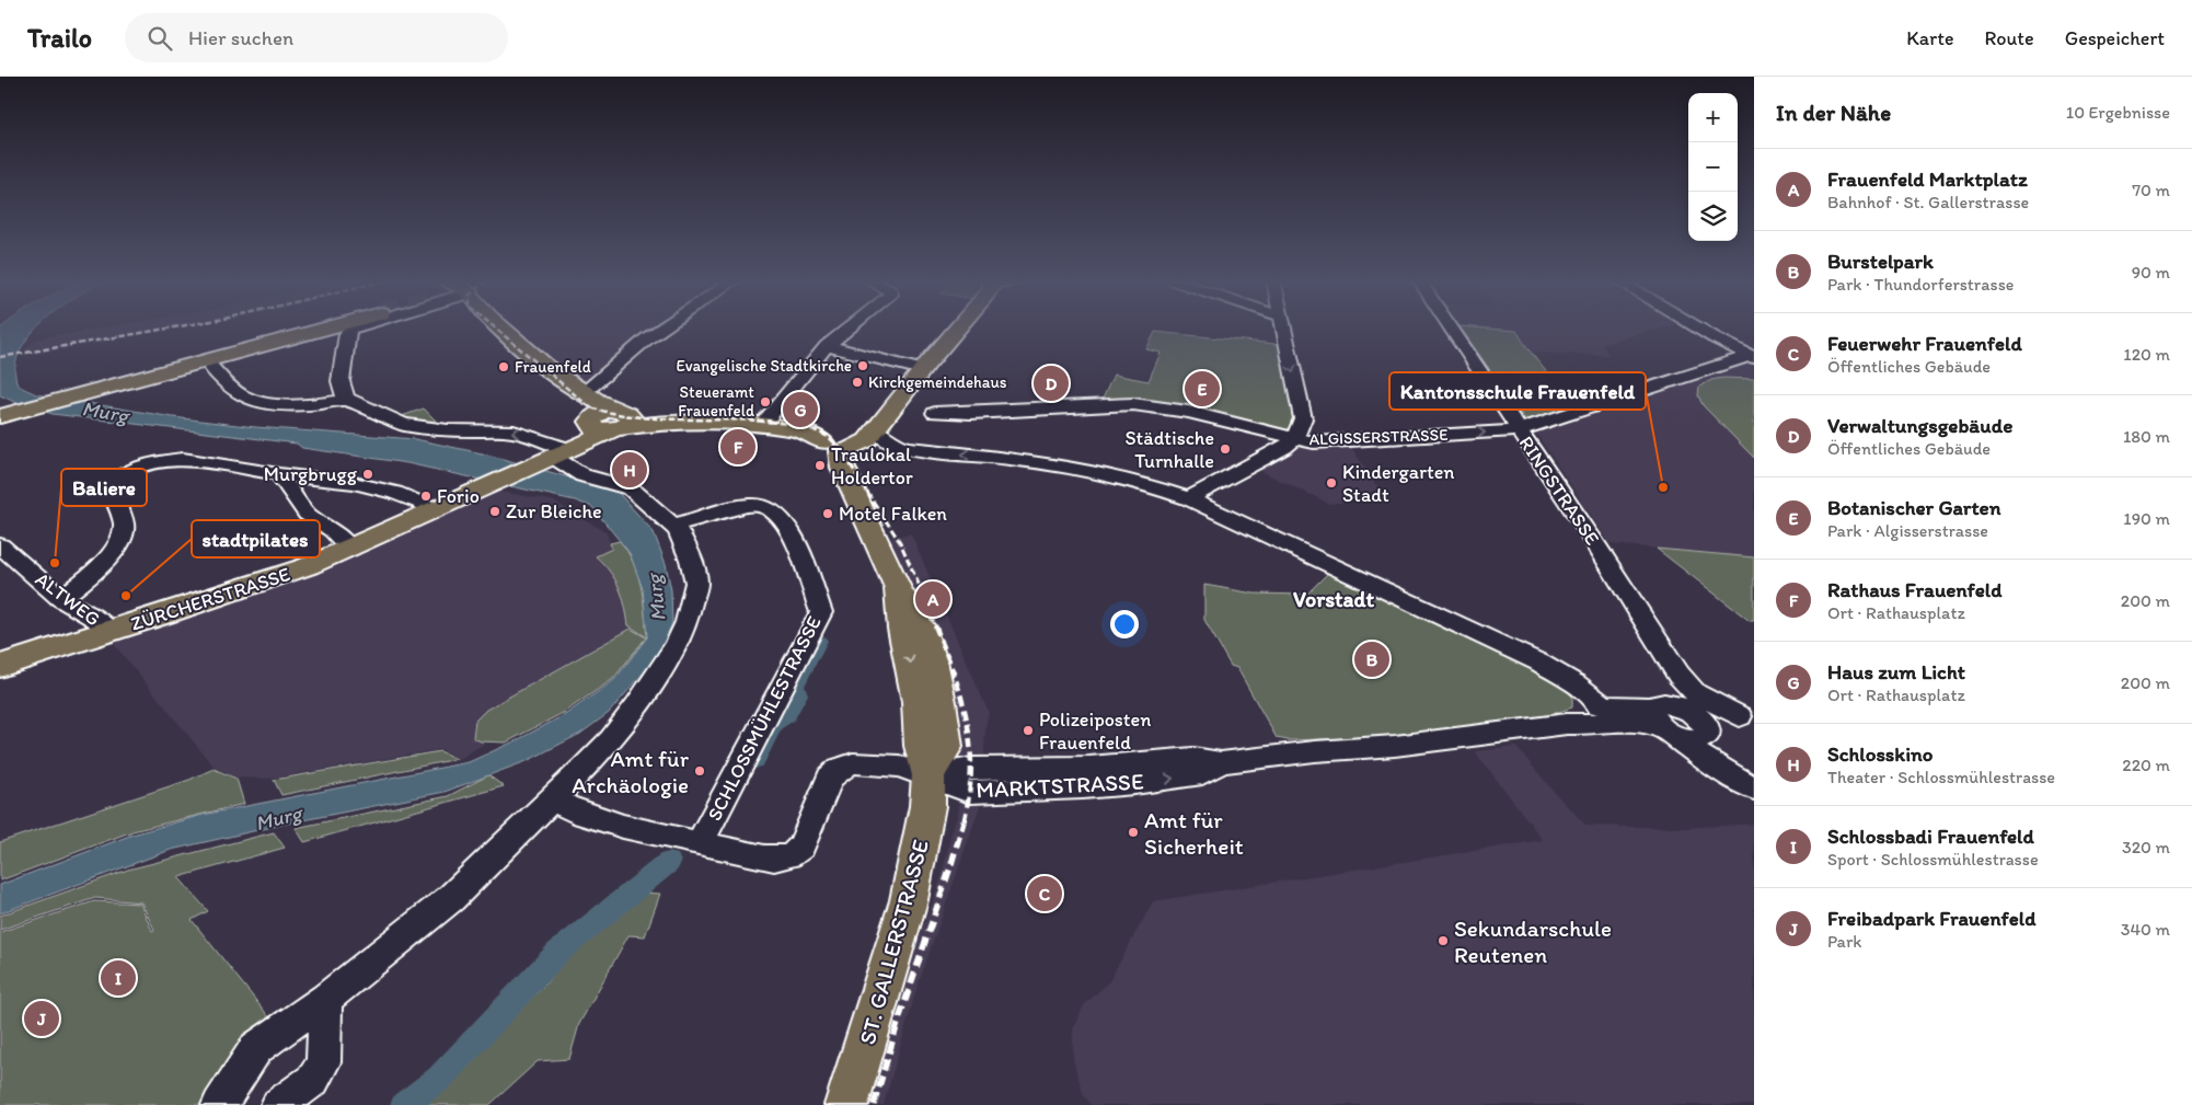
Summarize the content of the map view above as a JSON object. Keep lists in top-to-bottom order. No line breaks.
{"streets":{"main road":["ZÜRCHERSTRASSE","ST. GALLERSTRASSE"],"street":["ALGISSERSTRASSE","RINGSTRASSE","ALTWEG","SCHLOSSMÜHLESTRASSE","MARKTSTRASSE"]},"crossings":[["ALGISSERSTRASSE","RINGSTRASSE"],["ALTWEG","ZÜRCHERSTRASSE"],["ZÜRCHERSTRASSE","ST. GALLERSTRASSE"],["SCHLOSSMÜHLESTRASSE","MARKTSTRASSE"],["SCHLOSSMÜHLESTRASSE","ST. GALLERSTRASSE"],["MARKTSTRASSE","ST. GALLERSTRASSE"]],"districts":["Vorstadt"],"water":["Murg"],"places":["Evangelische Stadtkirche","Frauenfeld","Kirchgemeindehaus","Steueramt Frauenfeld","Städtische Turnhalle","Traulokal Holdertor","Murgbrugg","Kindergarten Stadt","Kantonsschule Frauenfeld","Forio","Zur Bleiche","Motel Falken","Baliere","stadtpilates","Polizeiposten Frauenfeld","Amt für Archäologie","Amt für Sicherheit","Sekundarschule Reutenen"],"page":{"header":"Trailo","search":"Hier suchen","nav":["Karte","Route","Gespeichert"],"heading":["In der Nähe","10 Ergebnisse"],"map_buttons":["+","−"],"list":[{"mark":"A","name":"Frauenfeld Marktplatz","note":"Bahnhof · St. Gallerstrasse","value":"70 m"},{"mark":"B","name":"Burstelpark","note":"Park · Thundorferstrasse","value":"90 m"},{"mark":"C","name":"Feuerwehr Frauenfeld","note":"Öffentliches Gebäude","value":"120 m"},{"mark":"D","name":"Verwaltungsgebäude","note":"Öffentliches Gebäude","value":"180 m"},{"mark":"E","name":"Botanischer Garten","note":"Park · Algisserstrasse","value":"190 m"},{"mark":"F","name":"Rathaus Frauenfeld","note":"Ort · Rathausplatz","value":"200 m"},{"mark":"G","name":"Haus zum Licht","note":"Ort · Rathausplatz","value":"200 m"},{"mark":"H","name":"Schlosskino","note":"Theater · Schlossmühlestrasse","value":"220 m"},{"mark":"I","name":"Schlossbadi Frauenfeld","note":"Sport · Schlossmühlestrasse","value":"320 m"},{"mark":"J","name":"Freibadpark Frauenfeld","note":"Park","value":"340 m"}],"pins":["D","E","G","F","H","A","B","C","I","J"]}}
